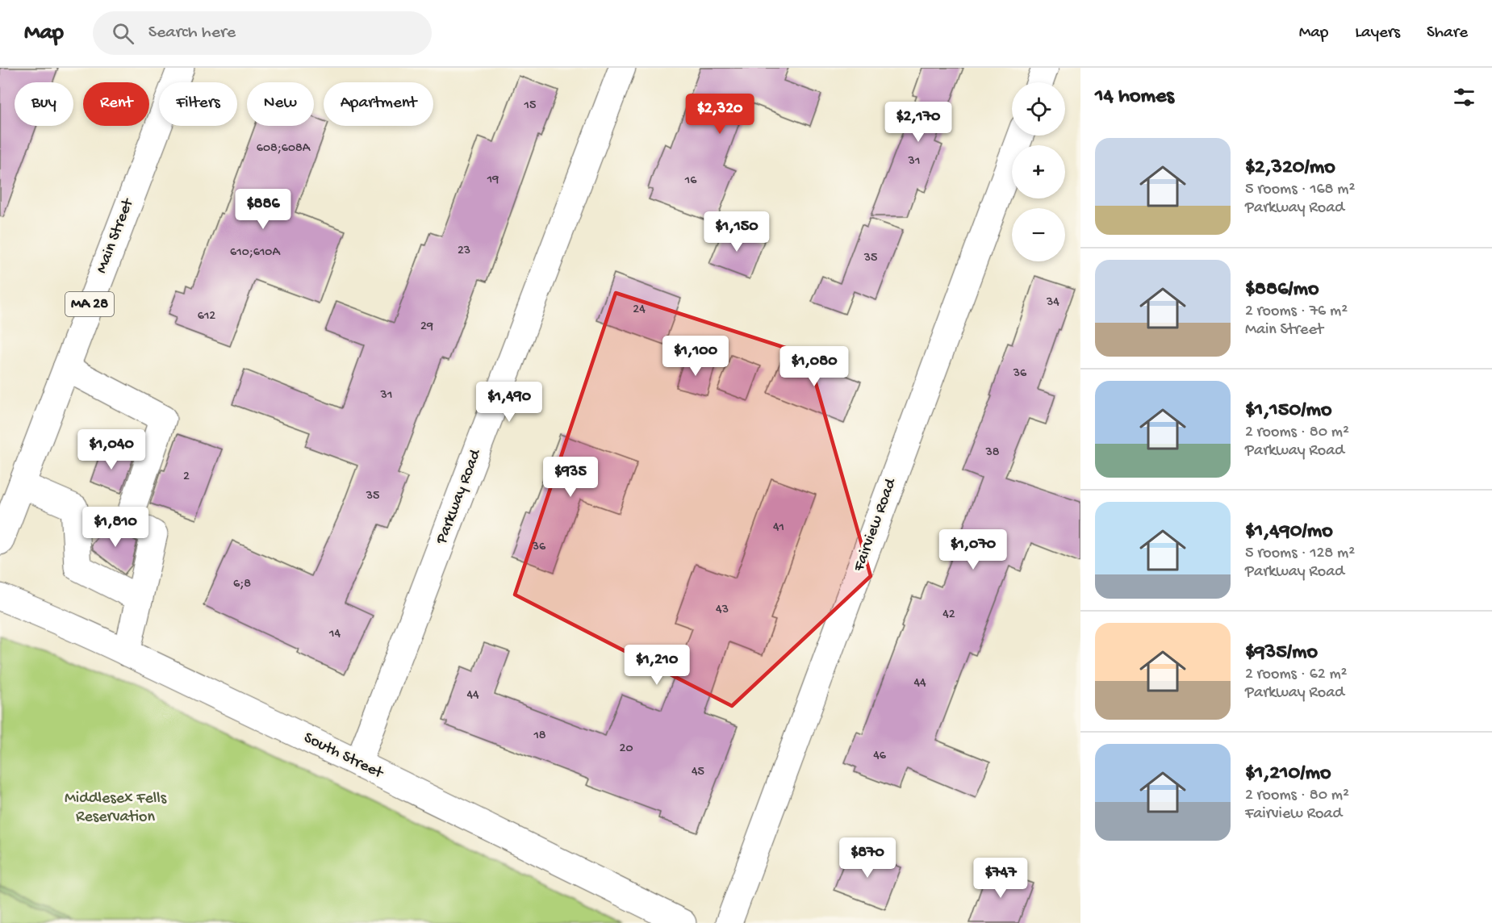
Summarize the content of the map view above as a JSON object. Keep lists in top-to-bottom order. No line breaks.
{"streets":{"street":["Main Street","MA 28","Parkway Road","Fairview Road","South Street"]},"crossings":[["Parkway Road","South Street"]],"parks":["Middlesex Fells Reservation"],"house_numbers":["15","608;608A","31","19","16","23","610;610A","35","34","24","612","29","36","31","38","2","35","41","36","6;8","43","42","14","44","44","18","20","46","45"],"page":{"header":"Map","search":"Search here","nav":["Map","Layers","Share"],"heading":"14 homes","map_buttons":["+","−"],"chip":["Buy","Rent","Filters","New","Apartment"],"price":["$2,320","$2,170","$886","$1,150","$1,100","$1,080","$1,490","$1,040","$935","$1,810","$1,070","$1,210","$870","$747"],"list":[{"name":"$2,320/mo","note":"5 rooms · 168 m² · Parkway Road"},{"name":"$886/mo","note":"2 rooms · 76 m² · Main Street"},{"name":"$1,150/mo","note":"2 rooms · 80 m² · Parkway Road"},{"name":"$1,490/mo","note":"5 rooms · 128 m² · Parkway Road"},{"name":"$935/mo","note":"2 rooms · 62 m² · Parkway Road"},{"name":"$1,210/mo","note":"2 rooms · 80 m² · Fairview Road"}]}}
